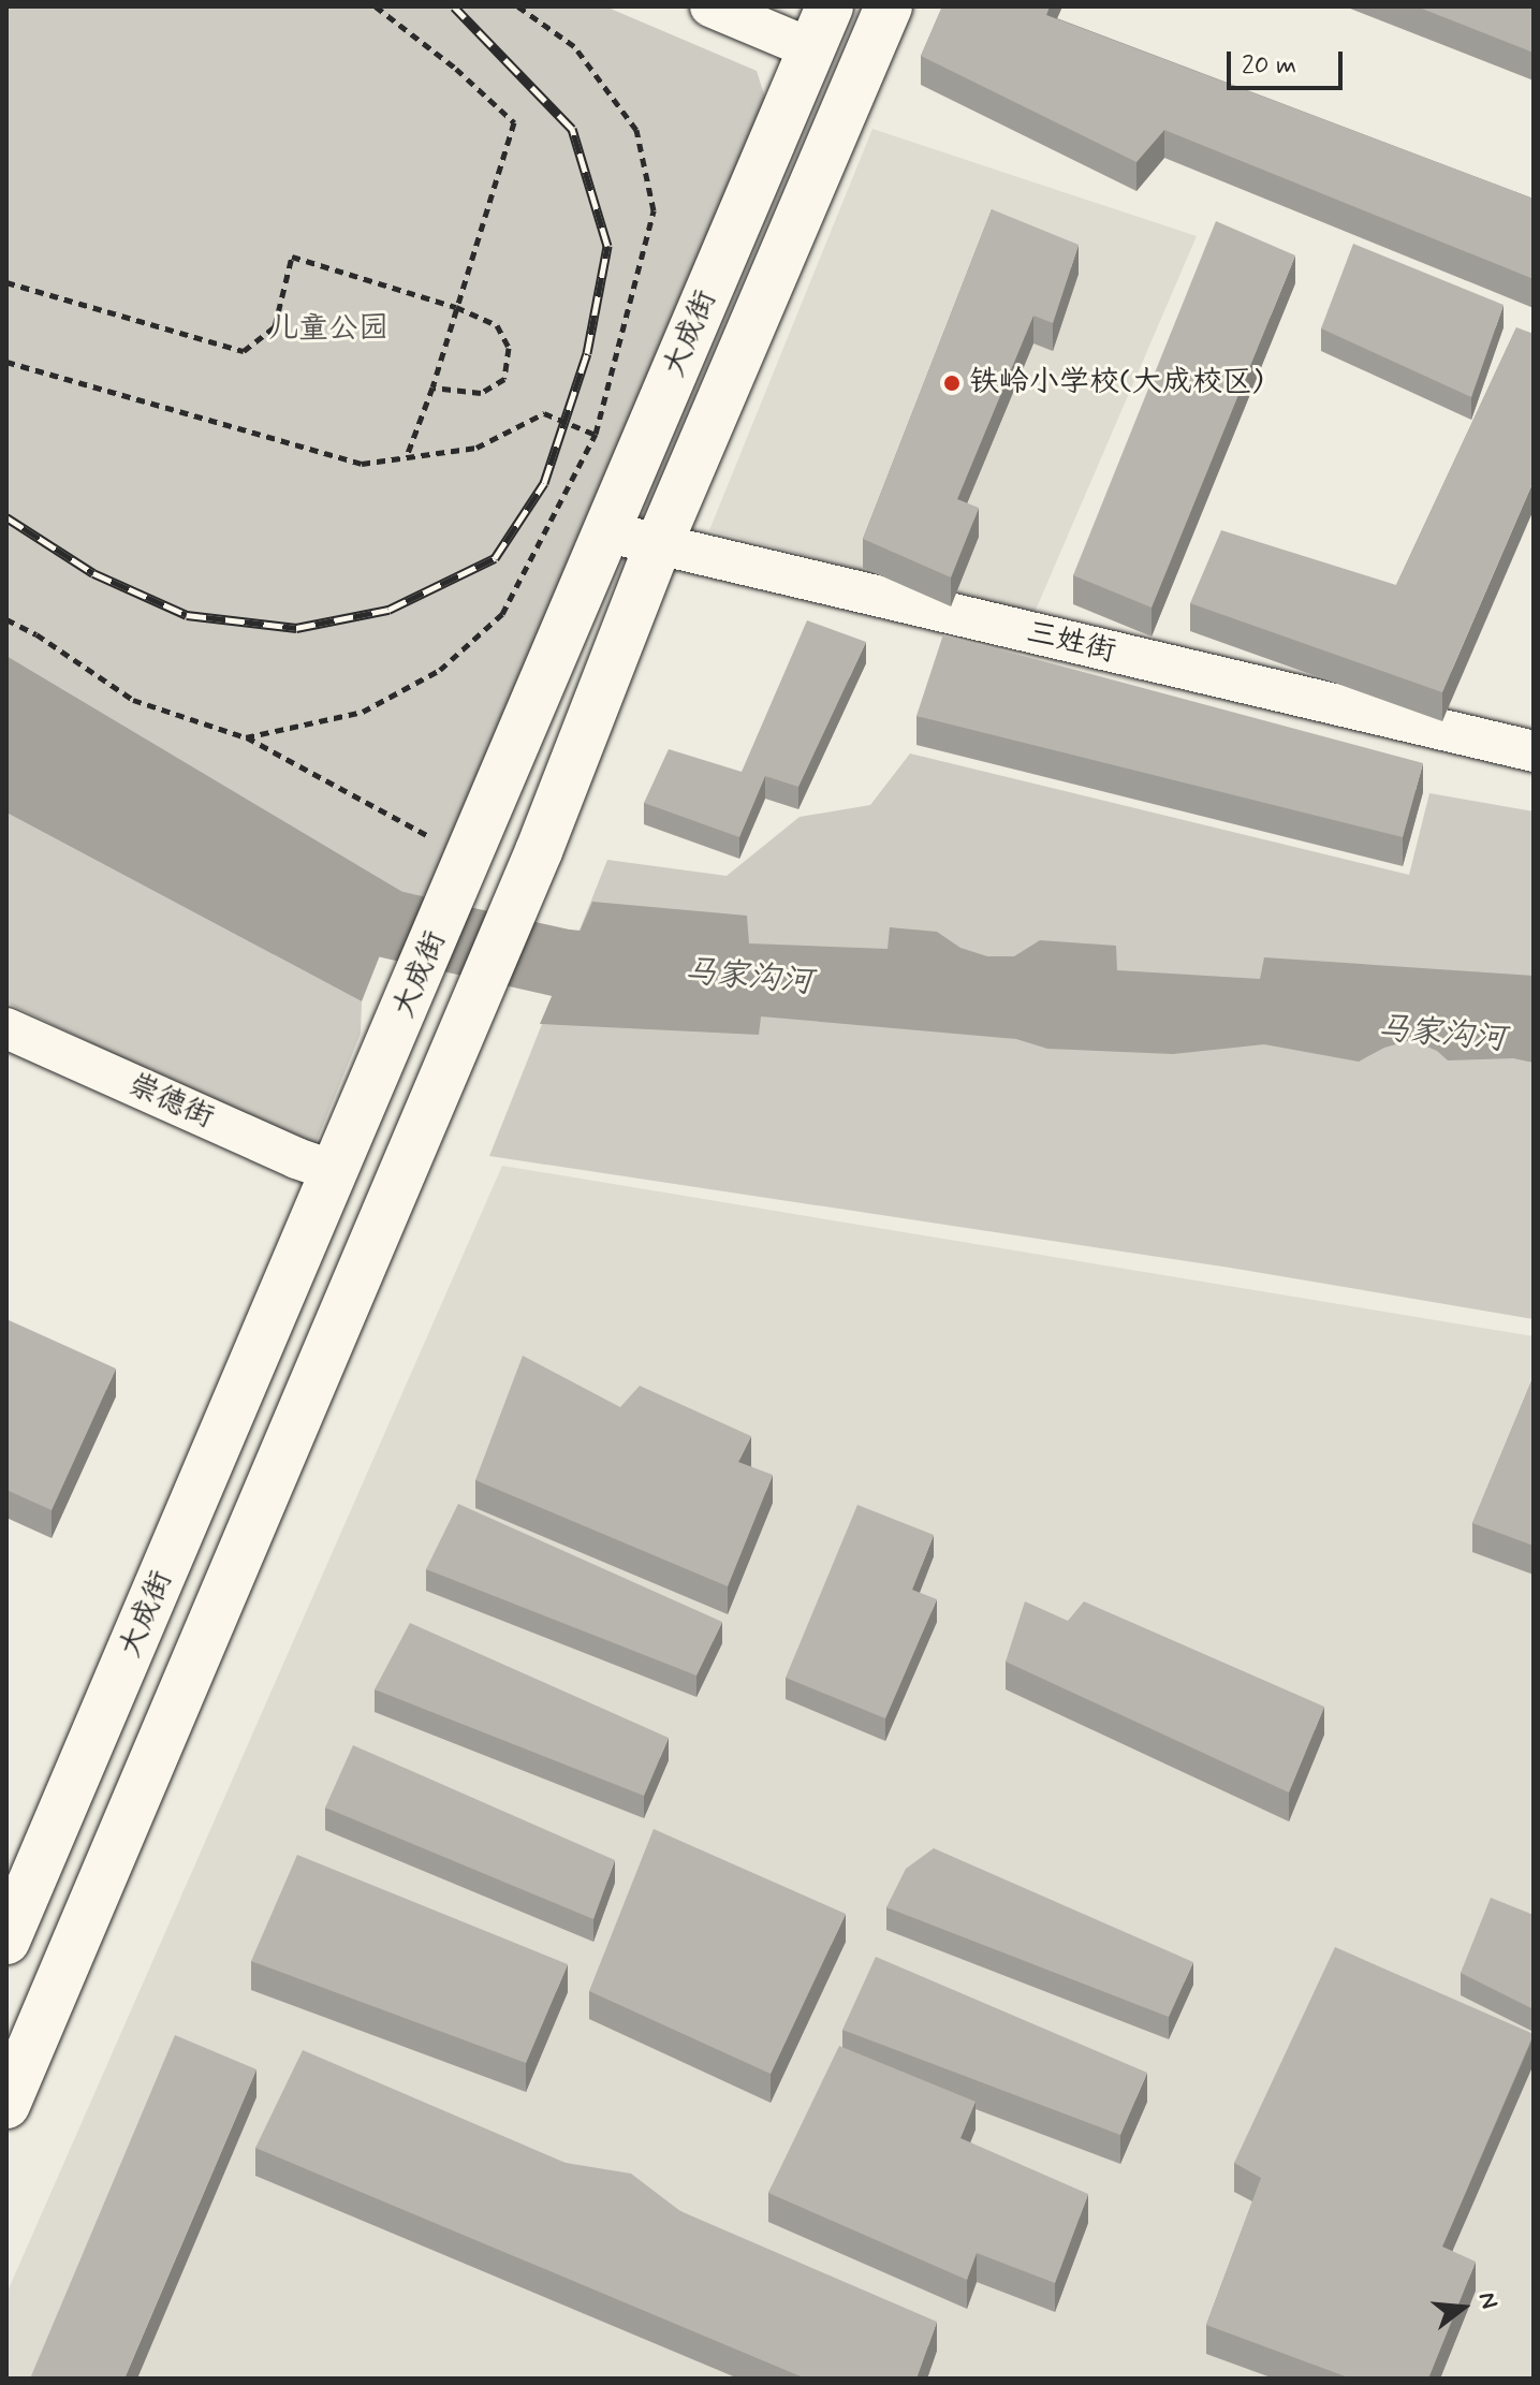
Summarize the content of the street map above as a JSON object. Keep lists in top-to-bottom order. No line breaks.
{"streets":{"main road":["大成街"],"street":["三姓街","崇德街"]},"crossings":[["大成街","三姓街"],["大成街","崇德街"]],"water":["马家沟河"],"parks":["儿童公园"],"places":["铁岭小学校(大成校区)"],"scale_bar":"20 m","north":"right"}
